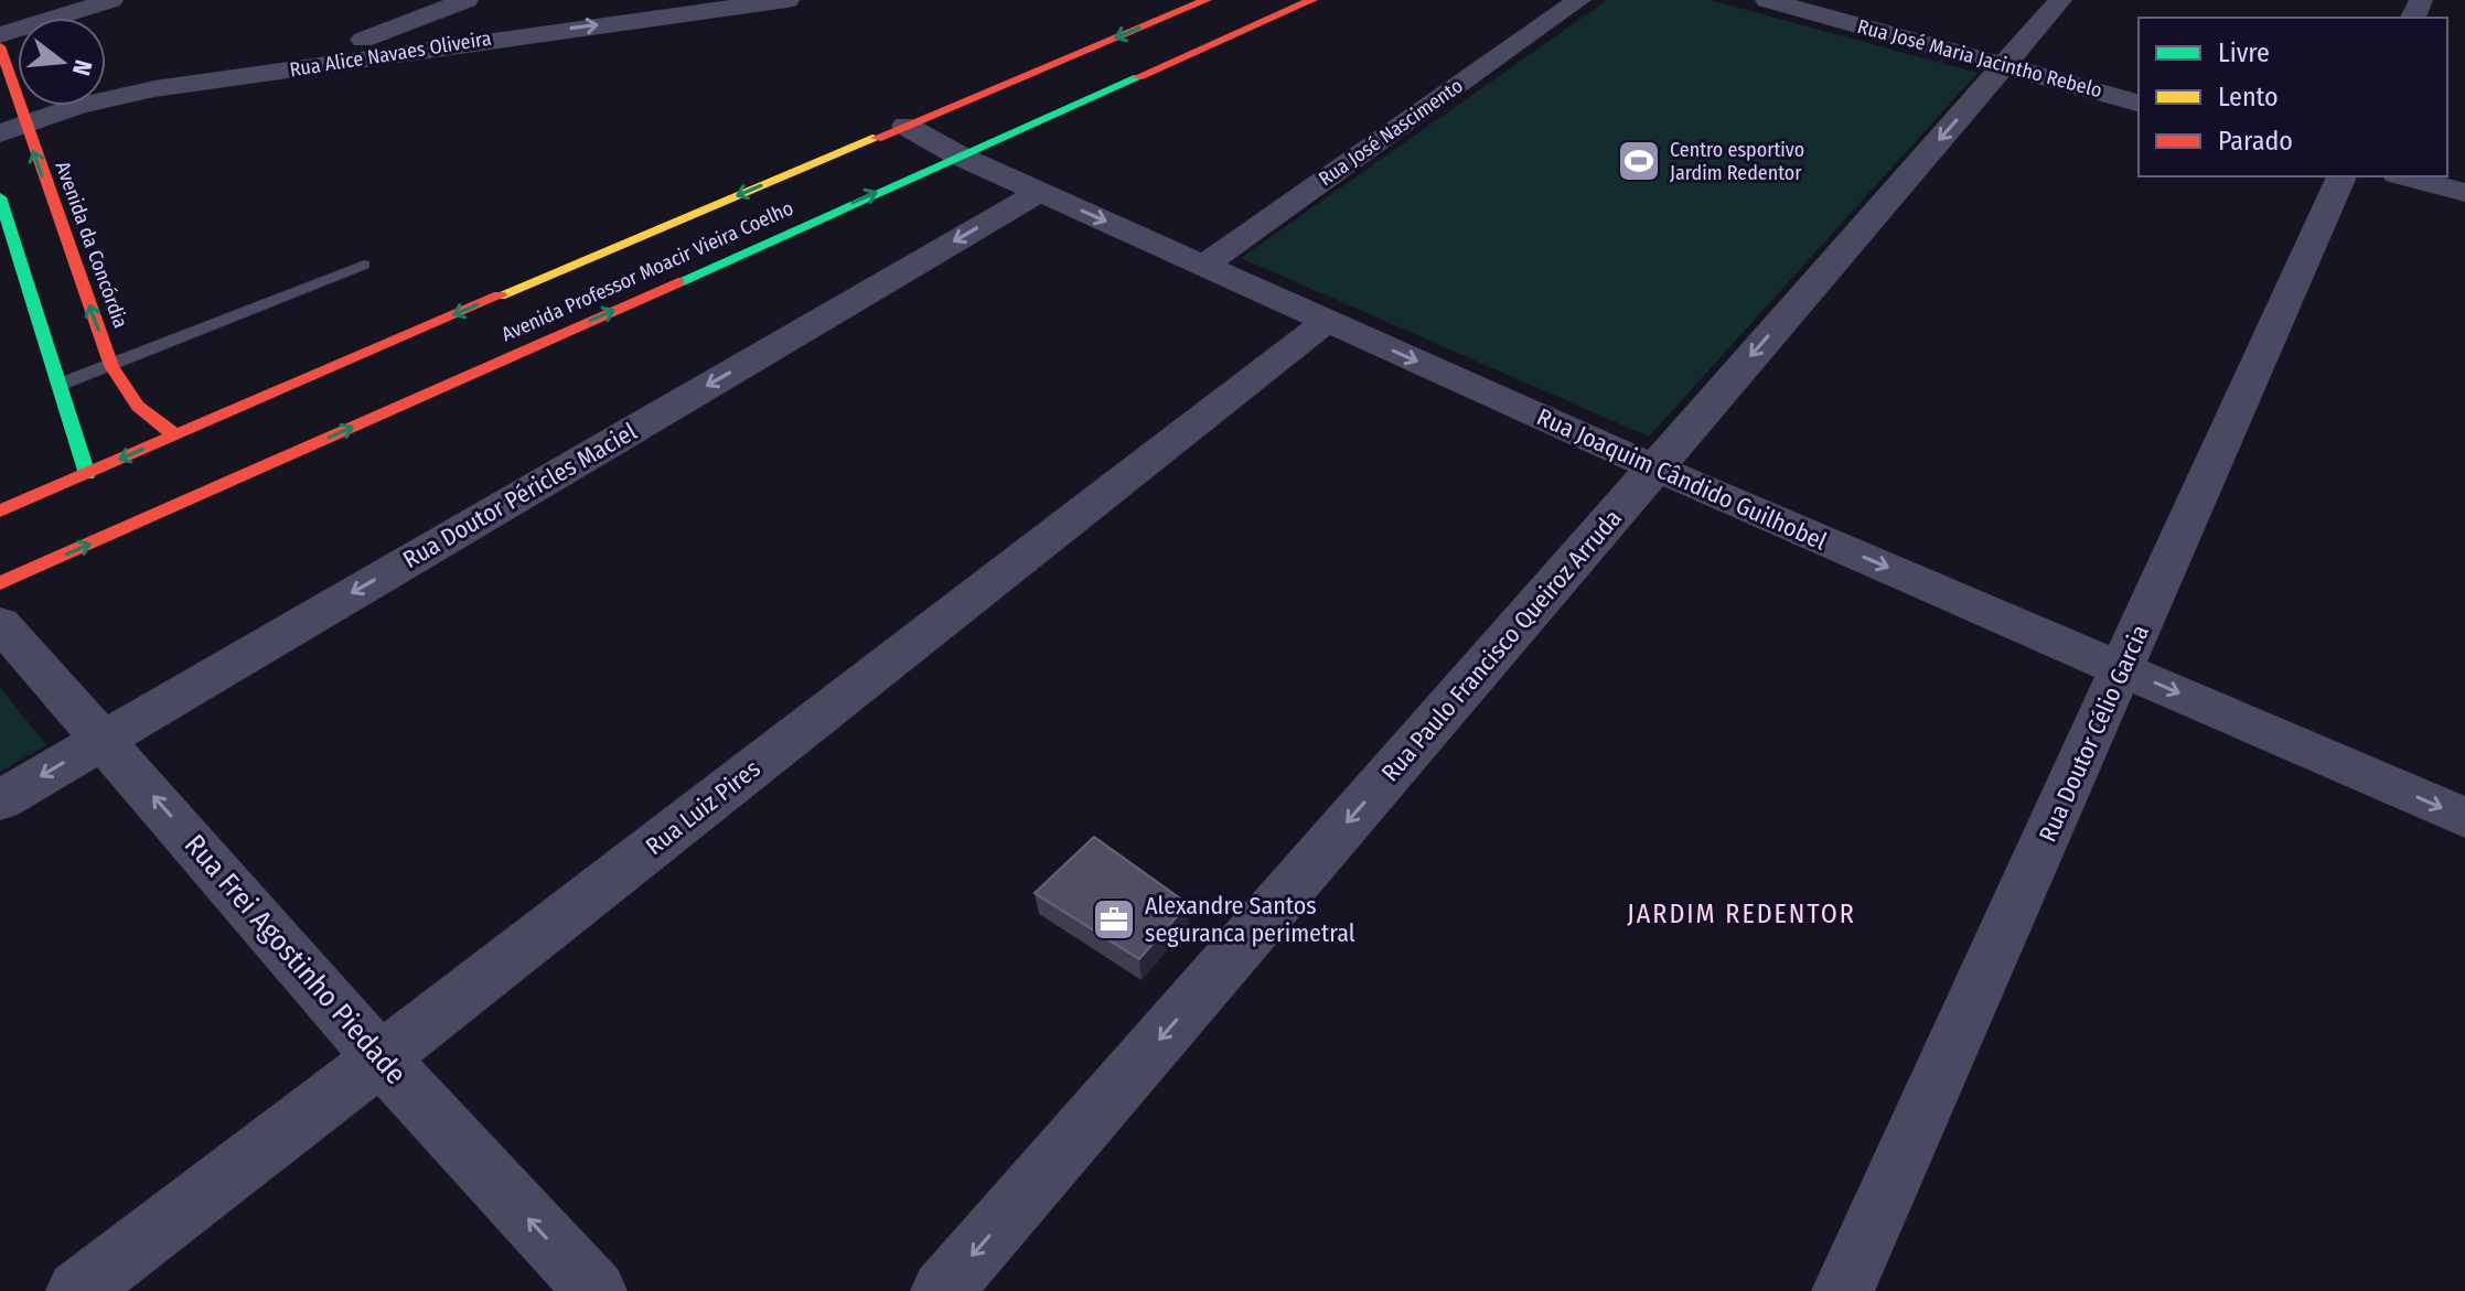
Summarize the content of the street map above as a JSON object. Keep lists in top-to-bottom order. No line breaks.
{"streets":{"main road":["Avenida da Concórdia","Avenida Professor Moacir Vieira Coelho"],"street":["Rua Alice Navaes Oliveira","Rua José Maria Jacintho Rebelo","Rua José Nascimento","Rua Joaquim Cândido Guilhobel","Rua Doutor Péricles Maciel","Rua Paulo Francisco Queiroz Arruda","Rua Doutor Célio Garcia","Rua Luiz Pires","Rua Frei Agostinho Piedade"]},"crossings":[["Rua Alice Navaes Oliveira","Avenida da Concórdia"],["Rua José Maria Jacintho Rebelo","Rua Paulo Francisco Queiroz Arruda"],["Rua José Nascimento","Rua Joaquim Cândido Guilhobel"],["Avenida da Concórdia","Avenida Professor Moacir Vieira Coelho"],["Avenida Professor Moacir Vieira Coelho","Rua Joaquim Cândido Guilhobel"],["Rua Joaquim Cândido Guilhobel","Rua Doutor Péricles Maciel"],["Rua Joaquim Cândido Guilhobel","Rua Paulo Francisco Queiroz Arruda"],["Rua Joaquim Cândido Guilhobel","Rua Doutor Célio Garcia"],["Rua Joaquim Cândido Guilhobel","Rua Luiz Pires"],["Rua Doutor Péricles Maciel","Rua Frei Agostinho Piedade"],["Rua Luiz Pires","Rua Frei Agostinho Piedade"]],"one_way":["Rua Alice Navaes Oliveira","Rua Joaquim Cândido Guilhobel","Rua Doutor Péricles Maciel","Rua Paulo Francisco Queiroz Arruda","Rua Frei Agostinho Piedade"],"districts":["JARDIM REDENTOR"],"places":{"sports":["Centro esportivo Jardim Redentor"],"office":["Alexandre Santos seguranca perimetral"]},"legend":["Livre","Lento","Parado"],"north":"right"}
